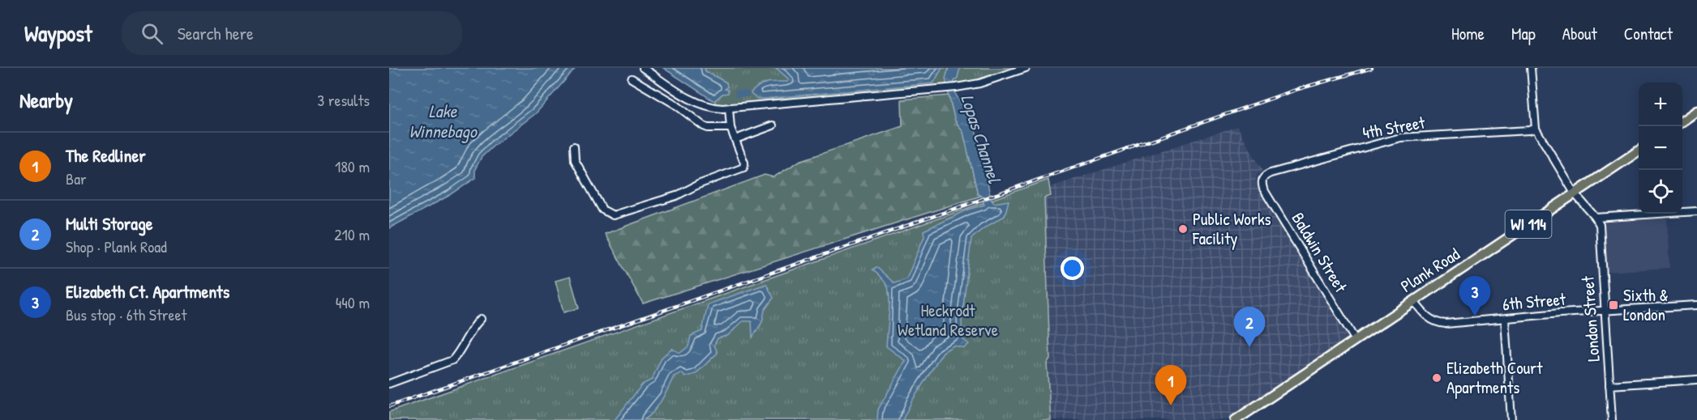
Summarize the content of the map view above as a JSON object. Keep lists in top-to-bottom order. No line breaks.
{"streets":{"main road":["WI 114","Plank Road"],"street":["4th Street","Baldwin Street","6th Street","London Street"]},"crossings":[["4th Street","Baldwin Street"],["Baldwin Street","Plank Road"],["Plank Road","6th Street"],["6th Street","London Street"]],"water":["Lake Winnebago","Lopas Channel"],"parks":["Heckrodt Wetland Reserve"],"places":{"other":["Public Works Facility","Elizabeth Court Apartments"],"transit":["Sixth & London"]},"page":{"header":"Waypost","search":"Search here","nav":["Home","Map","About","Contact"],"heading":["Nearby","3 results"],"map_buttons":["+","−"],"list":[{"mark":"1","name":"The Redliner","note":"Bar","value":"180 m"},{"mark":"2","name":"Multi Storage","note":"Shop · Plank Road","value":"210 m"},{"mark":"3","name":"Elizabeth Ct. Apartments","note":"Bus stop · 6th Street","value":"440 m"}],"pins":["3","2","1"]}}
